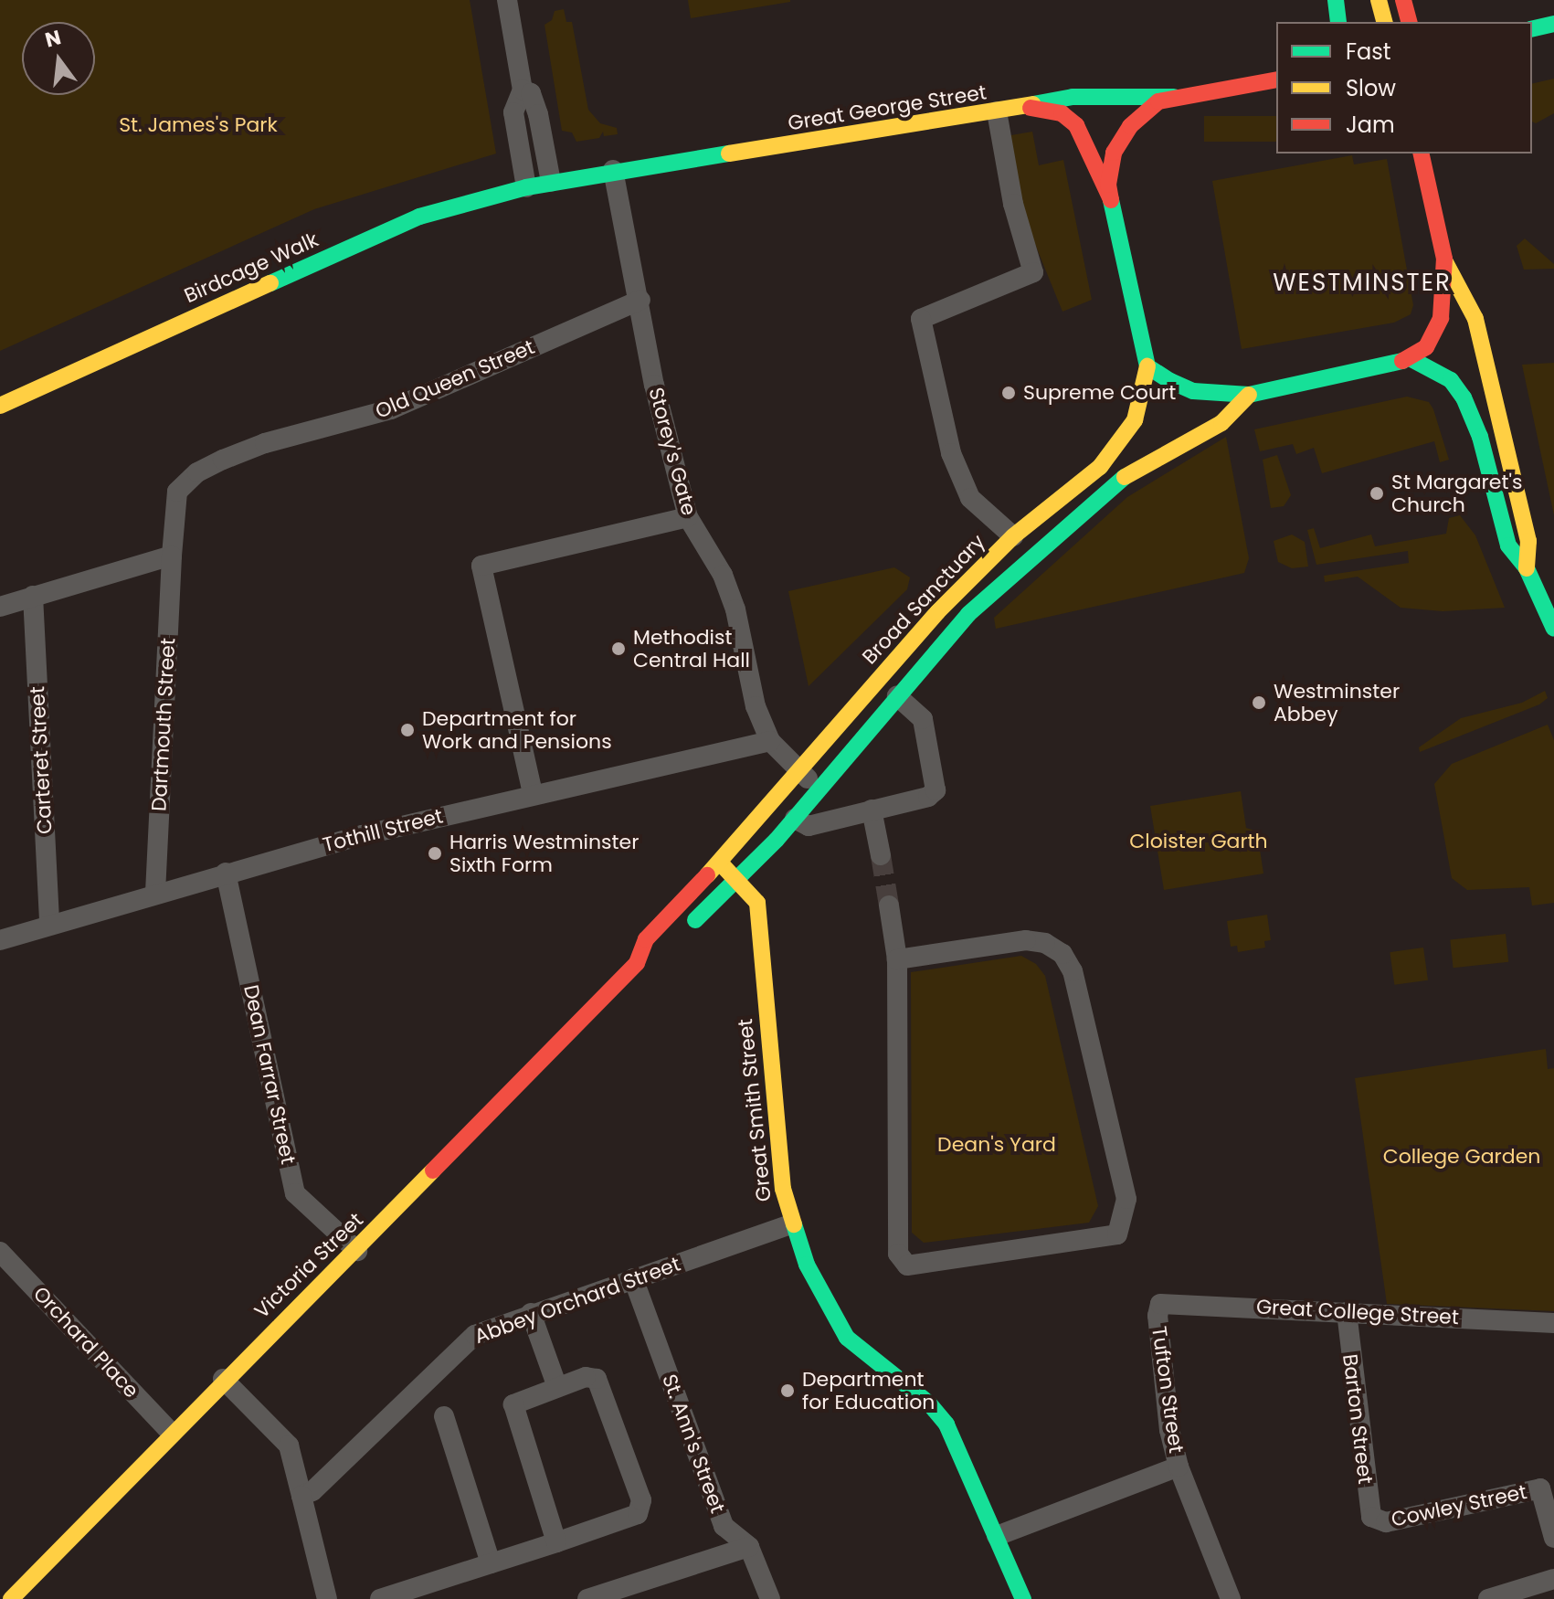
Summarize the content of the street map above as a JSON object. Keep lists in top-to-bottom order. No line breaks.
{"streets":{"main road":["Great George Street","Birdcage Walk","Broad Sanctuary","Great Smith Street","Victoria Street"],"street":["Old Queen Street","Storey's Gate","Dartmouth Street","Carteret Street","Tothill Street","Dean Farrar Street","Abbey Orchard Street","Great College Street","Orchard Place","Tufton Street","Barton Street","St. Ann's Street","Cowley Street"]},"crossings":[["Great George Street","Birdcage Walk"],["Great George Street","Storey's Gate"],["Old Queen Street","Storey's Gate"],["Old Queen Street","Dartmouth Street"],["Storey's Gate","Broad Sanctuary"],["Storey's Gate","Tothill Street"],["Broad Sanctuary","Great Smith Street"],["Broad Sanctuary","Victoria Street"],["Dartmouth Street","Tothill Street"],["Carteret Street","Tothill Street"],["Tothill Street","Dean Farrar Street"],["Dean Farrar Street","Victoria Street"],["Great Smith Street","Victoria Street"],["Great Smith Street","Abbey Orchard Street"],["Victoria Street","Orchard Place"],["Abbey Orchard Street","St. Ann's Street"],["Great College Street","Tufton Street"],["Great College Street","Barton Street"],["Barton Street","Cowley Street"]],"districts":["WESTMINSTER"],"parks":["St. James's Park","Cloister Garth","Dean's Yard","College Garden"],"places":["Supreme Court","St Margaret's Church","Methodist Central Hall","Westminster Abbey","Department for Work and Pensions","Harris Westminster Sixth Form","Department for Education"],"legend":["Fast","Slow","Jam"],"north":"top"}
